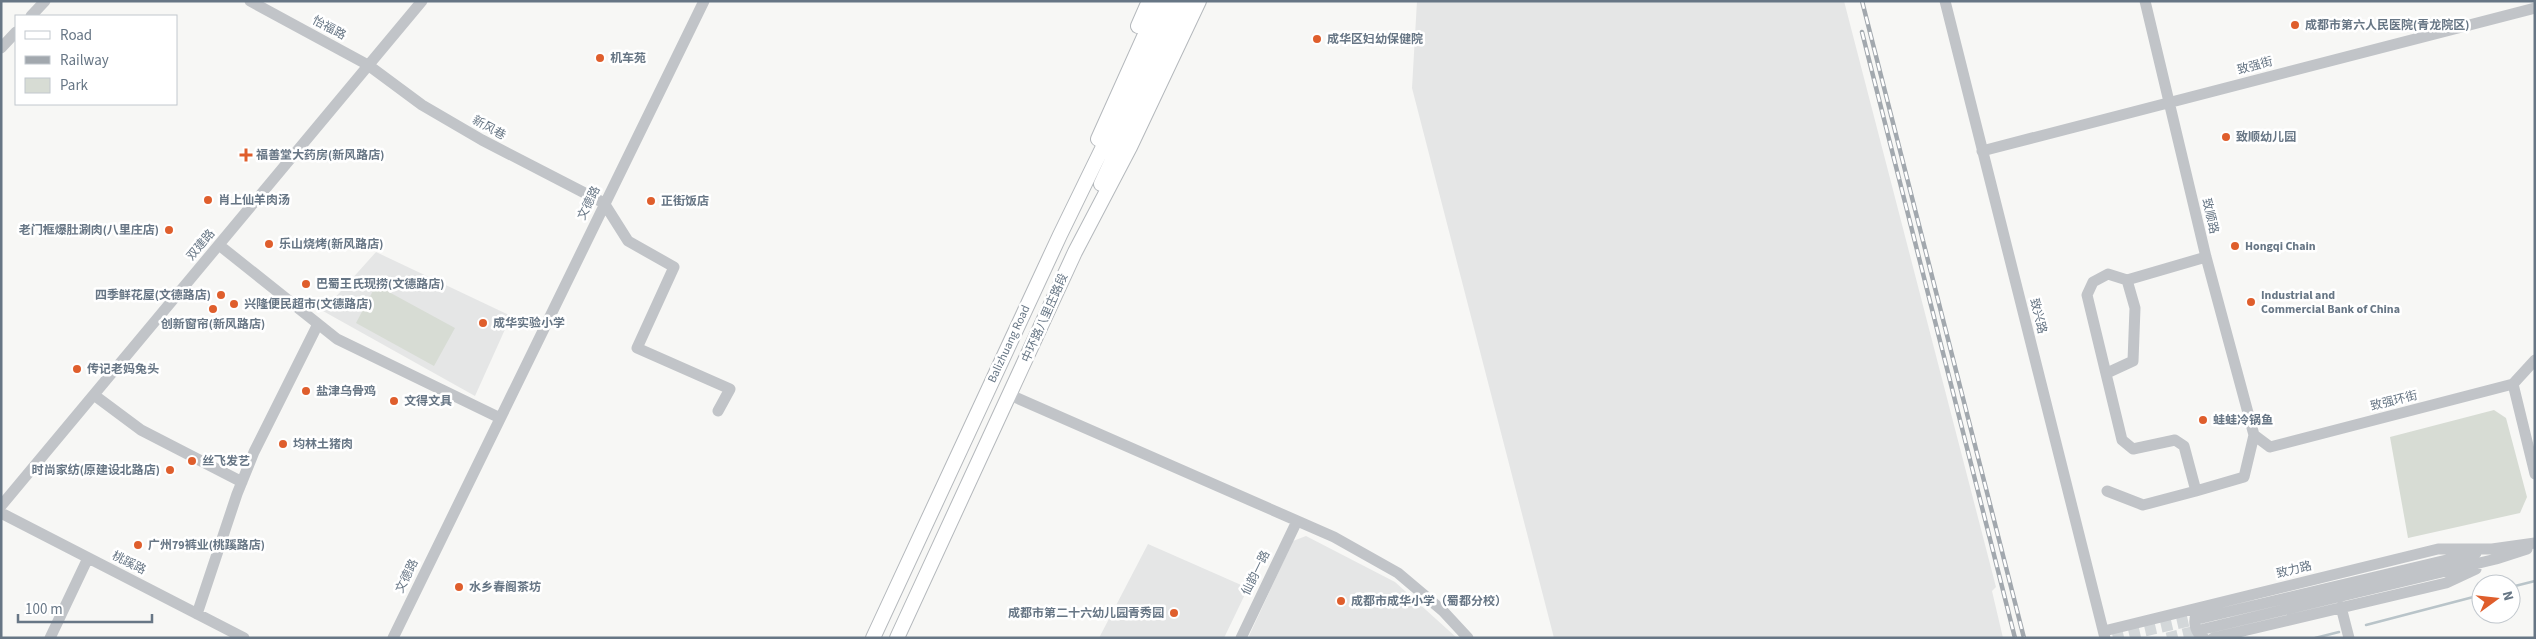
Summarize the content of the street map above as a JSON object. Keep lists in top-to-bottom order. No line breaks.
{"streets":{"main road":["中环路八里庄路段","Balizhuang Road"],"street":["怡福路","致强街","新风巷","文德路","致顺路","双建路","致兴路","致强环街","桃蹊路","致力路","仙韵一路"]},"crossings":[["怡福路","新风巷"],["怡福路","双建路"],["致强街","致顺路"],["致强街","致兴路"],["新风巷","文德路"],["新风巷","双建路"],["致顺路","致强环街"],["致兴路","致力路"],["中环路八里庄路段","Balizhuang Road"]],"places":{"other":["成都市第六人民医院(青龙院区)","成华区妇幼保健院","机车苑","致顺幼儿园","肖上仙羊肉汤","正街饭店","老门框爆肚涮肉(八里庄店)","乐山烧烤(新风路店)","Hongqi Chain","巴蜀王氏现捞(文德路店)","四季鲜花屋(文德路店)","Industrial and Commercial Bank of China","兴隆便民超市(文德路店)","创新窗帘(新风路店)","成华实验小学","传记老妈兔头","盐津乌骨鸡","文得文具","蛙蛙冷锅鱼","均林土猪肉","丝飞发艺","时尚家纺(原建设北路店)","广州79裤业(桃蹊路店)","水乡春阁茶坊","成都市成华小学（蜀都分校）","成都市第二十六幼儿园青秀园"],"health":["福善堂大药房(新风路店)"]},"legend":["Road","Railway","Park"],"scale_bar":"100 m","north":"right"}
